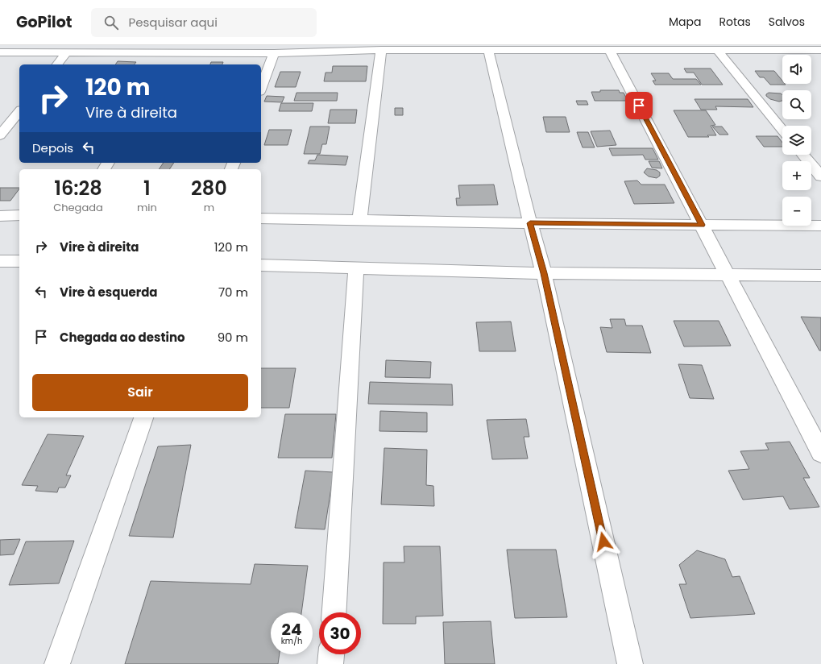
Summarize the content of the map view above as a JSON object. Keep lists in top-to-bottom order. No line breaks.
{"page":{"header":"GoPilot","search":"Pesquisar aqui","nav":["Mapa","Rotas","Salvos"],"map_buttons":["+","−"],"turn":["120 m","Vire à direita"],"then":"Depois","eta":["16:28","Chegada","1","min","280","m"],"list":[{"name":"Vire à direita","value":"120 m"},{"name":"Vire à esquerda","value":"70 m"},{"name":"Chegada ao destino","value":"90 m"}],"buttons":"Sair","speed":"24 km/h","limit":"30"}}
